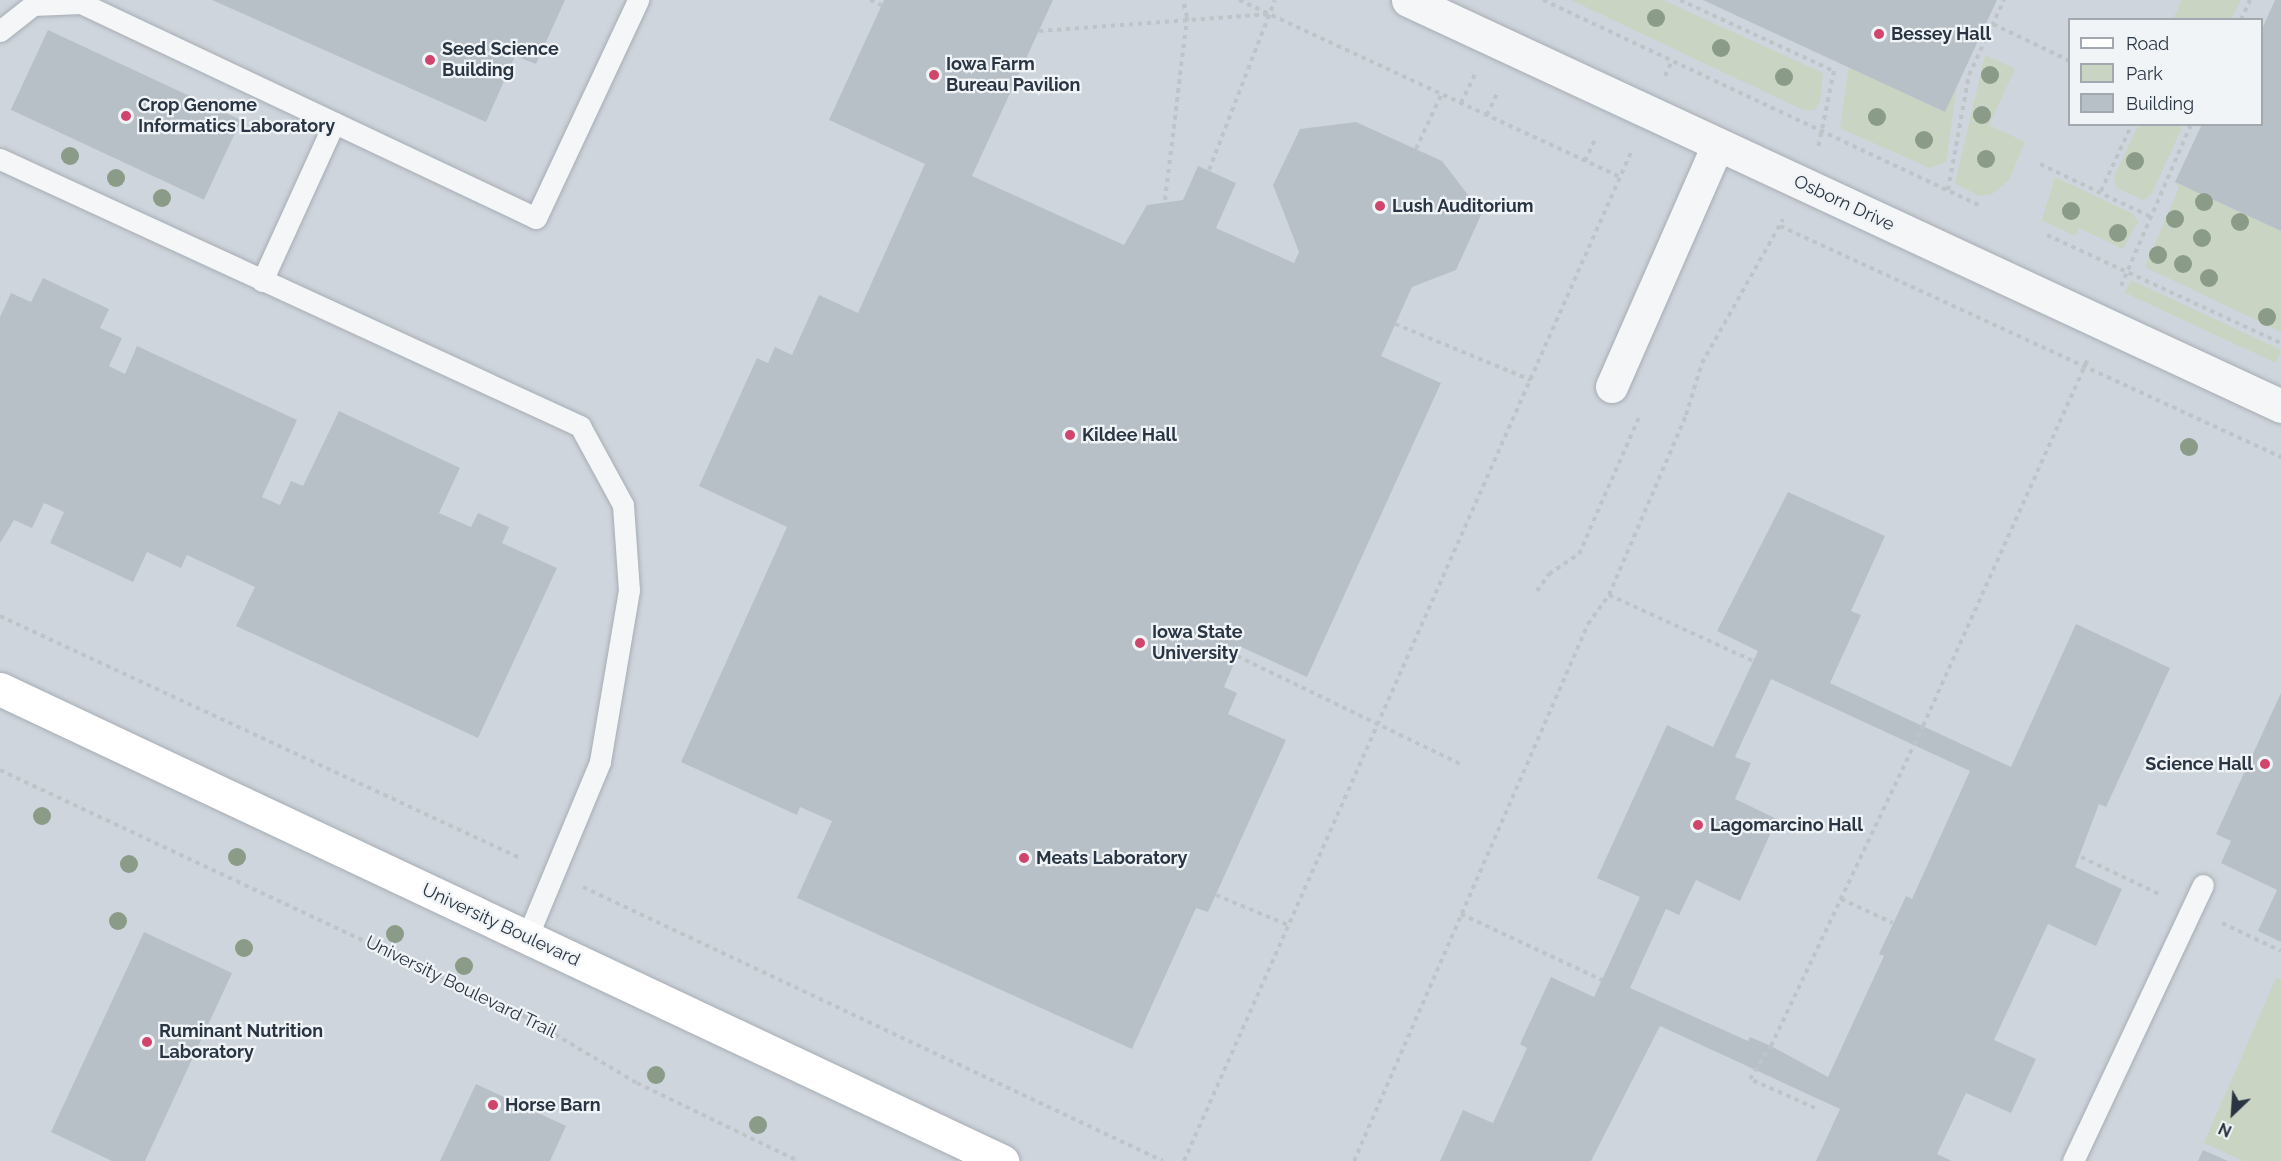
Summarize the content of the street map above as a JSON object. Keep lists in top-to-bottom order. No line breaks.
{"streets":{"main road":["University Boulevard"],"street":["Osborn Drive"],"path":["University Boulevard Trail"]},"places":["Bessey Hall","Seed Science Building","Iowa Farm Bureau Pavilion","Crop Genome Informatics Laboratory","Lush Auditorium","Kildee Hall","Iowa State University","Science Hall","Lagomarcino Hall","Meats Laboratory","Ruminant Nutrition Laboratory","Horse Barn"],"legend":["Road","Park","Building"],"north":"bottom left"}
